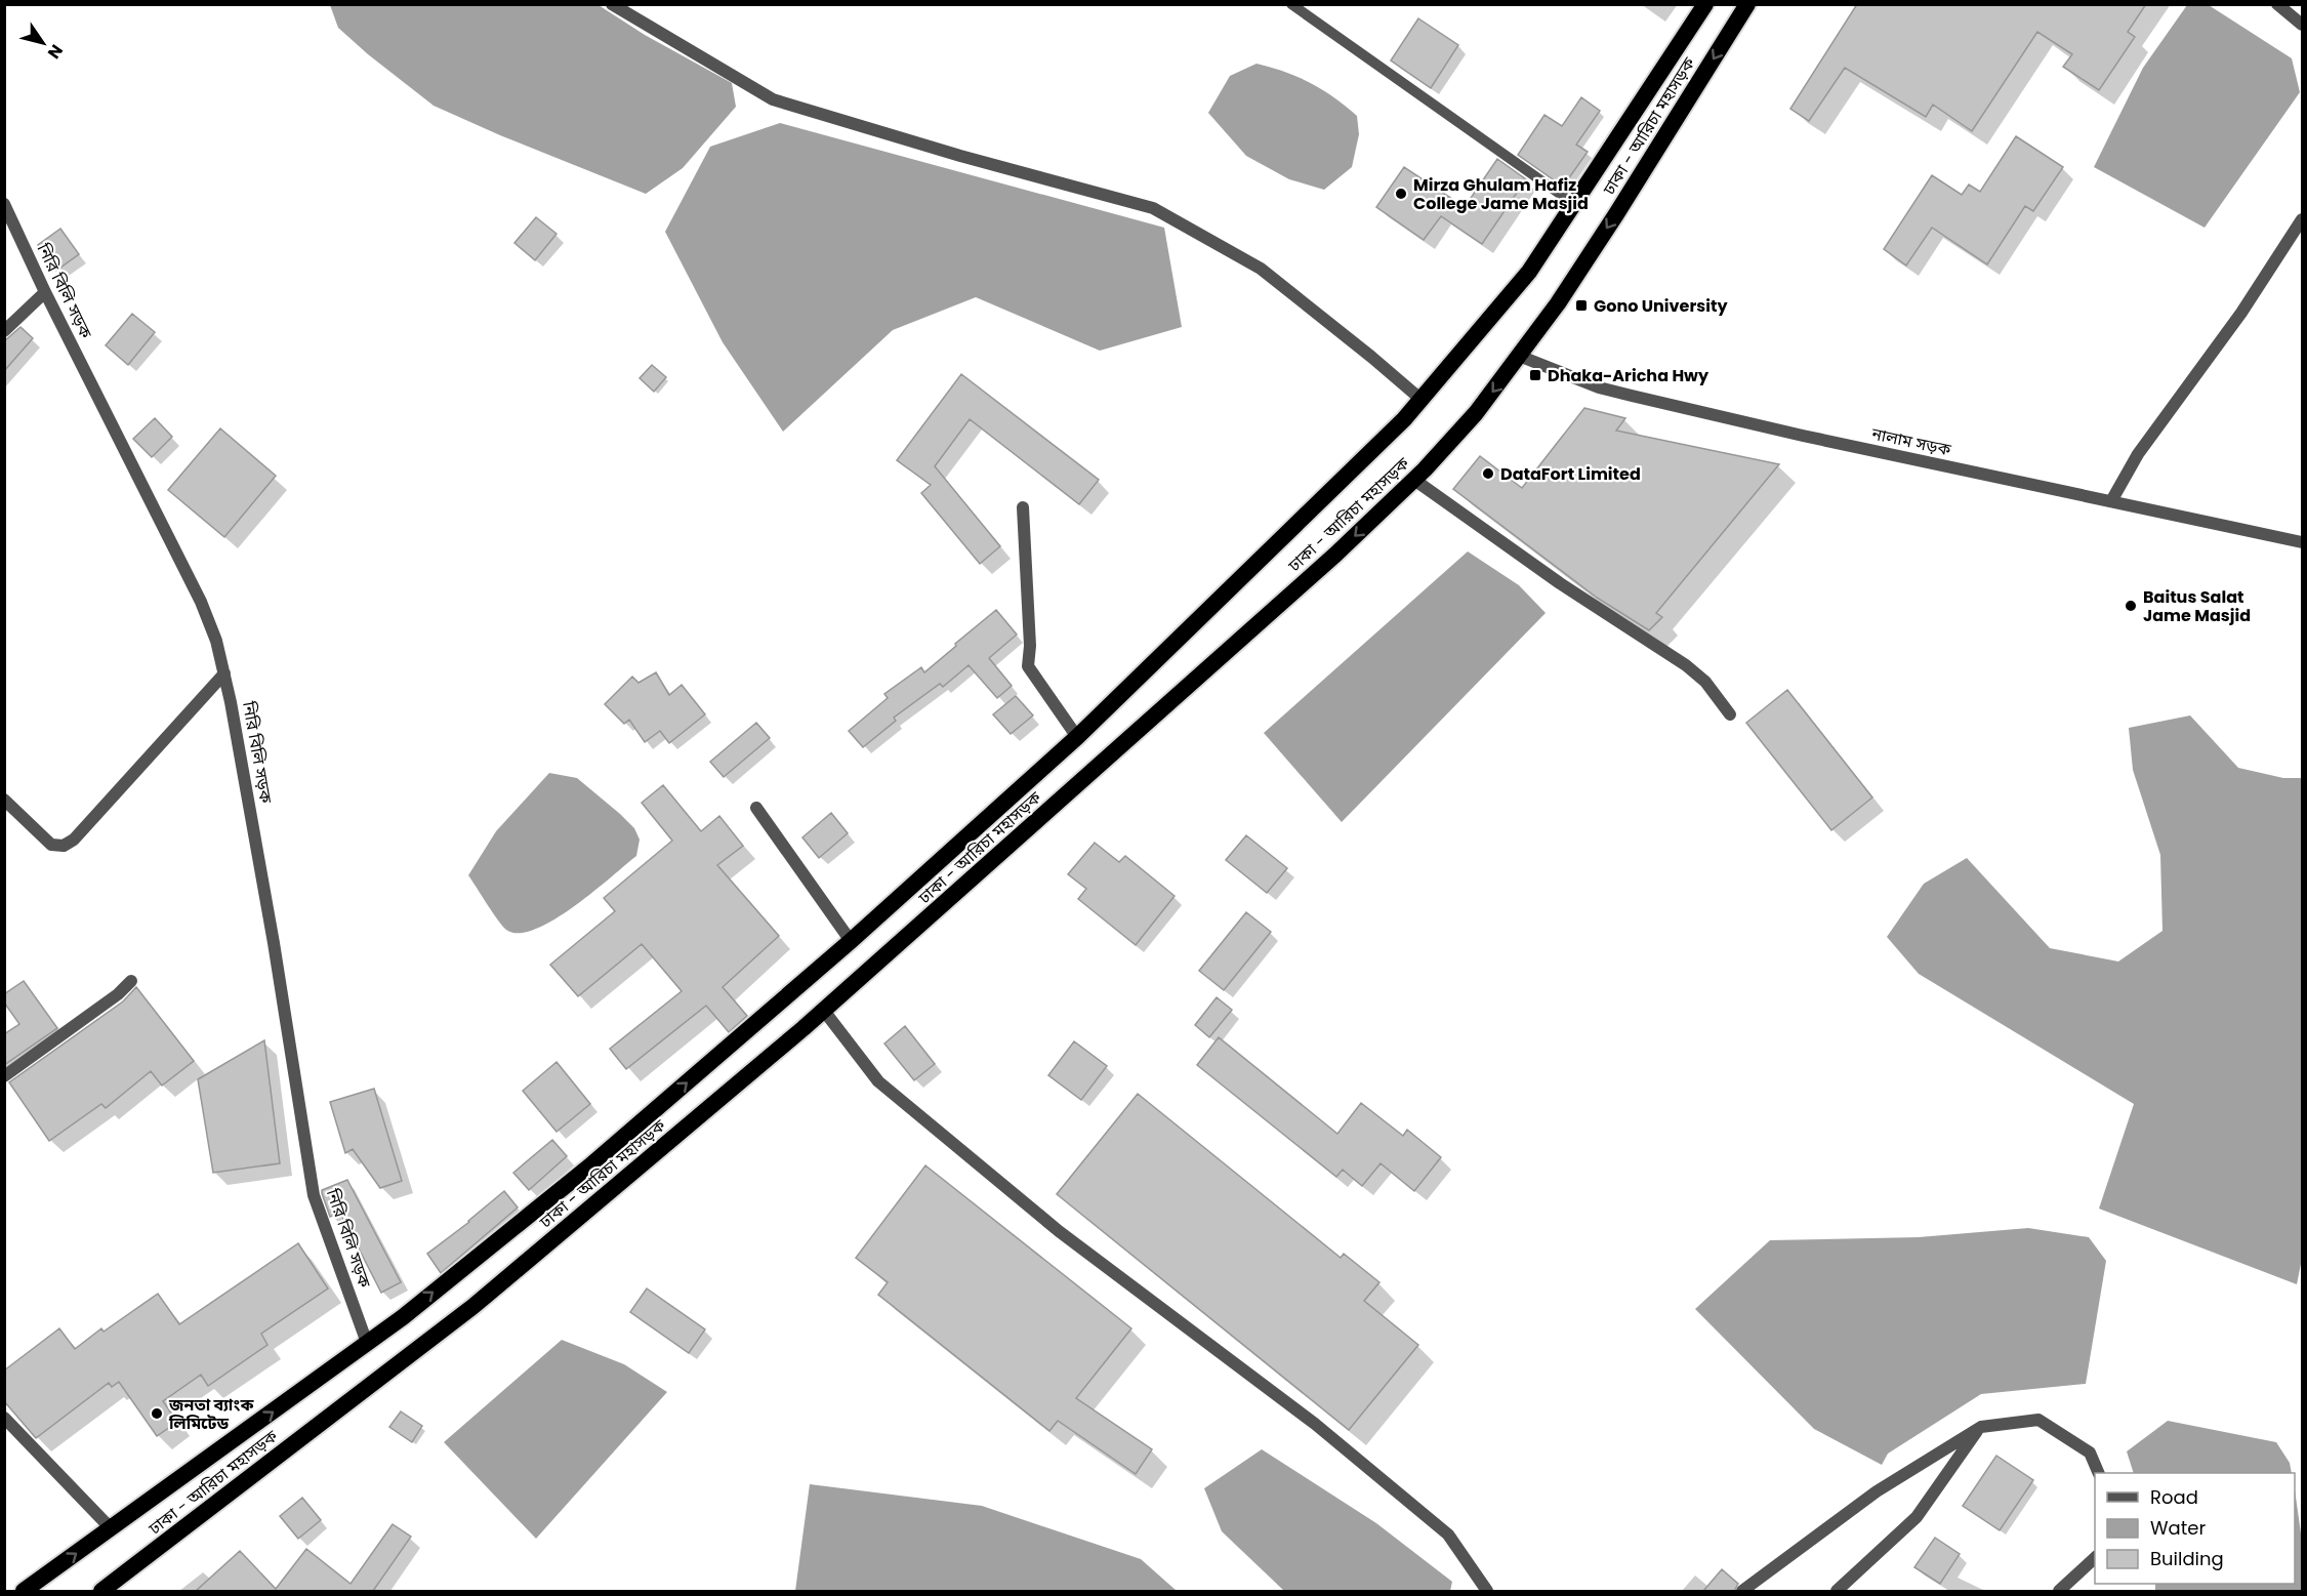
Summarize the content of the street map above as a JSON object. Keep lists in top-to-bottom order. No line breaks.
{"streets":{"highway":["ঢাকা - আরিচা মহাসড়ক"],"street":["নিরি বিলি সড়ক","নালাম সড়ক"]},"crossings":[["ঢাকা - আরিচা মহাসড়ক","নালাম সড়ক"]],"places":{"other":["Mirza Ghulam Hafiz College Jame Masjid","DataFort Limited","Baitus Salat Jame Masjid","জনতা ব্যাংক লিমিটেড"],"transit":["Gono University","Dhaka-Aricha Hwy"]},"legend":["Road","Water","Building"],"north":"bottom right"}
